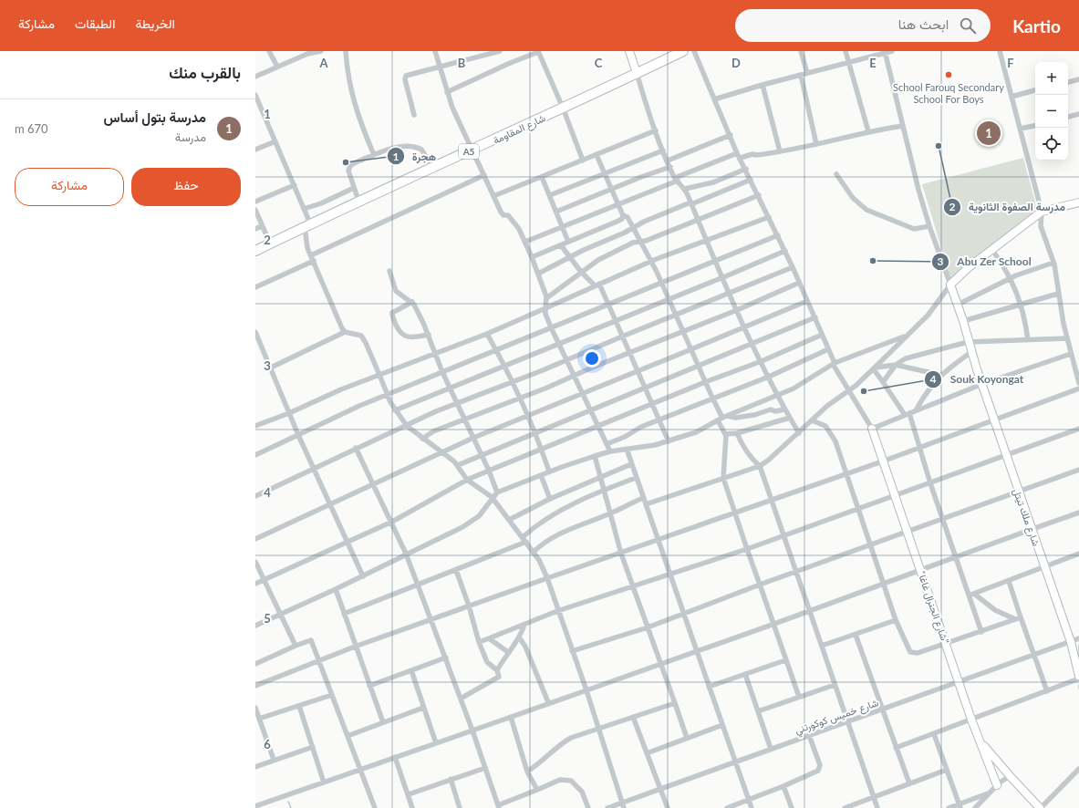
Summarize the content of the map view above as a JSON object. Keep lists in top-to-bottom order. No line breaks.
{"streets":{"highway":["شارع المقاومة","A5"],"main road":["شارع ملك تيتل","\"شارع الجنرال غاغا\""],"street":["شارع خميس كوكورتني"]},"crossings":[["شارع ملك تيتل","شارع خميس كوكورتني"],["\"شارع الجنرال غاغا\"","شارع خميس كوكورتني"]],"places":["School Farouq Secondary School For Boys","مدرسة الصفوة الثانوية","هجرة","Abu Zer School","Souk Koyongat"],"page":{"header":"Kartio","search":"ابحث هنا","nav":["الخريطة","الطبقات","مشاركة"],"heading":"بالقرب منك","map_buttons":["+","−"],"list":[{"mark":"1","name":"مدرسة بتول أساس","note":"مدرسة","value":"670 m"}],"pins":"1","buttons":["حفظ","مشاركة"]},"grid":{"columns":["A","B","C","D","E","F"],"rows":["1","2","3","4","5","6"]}}
